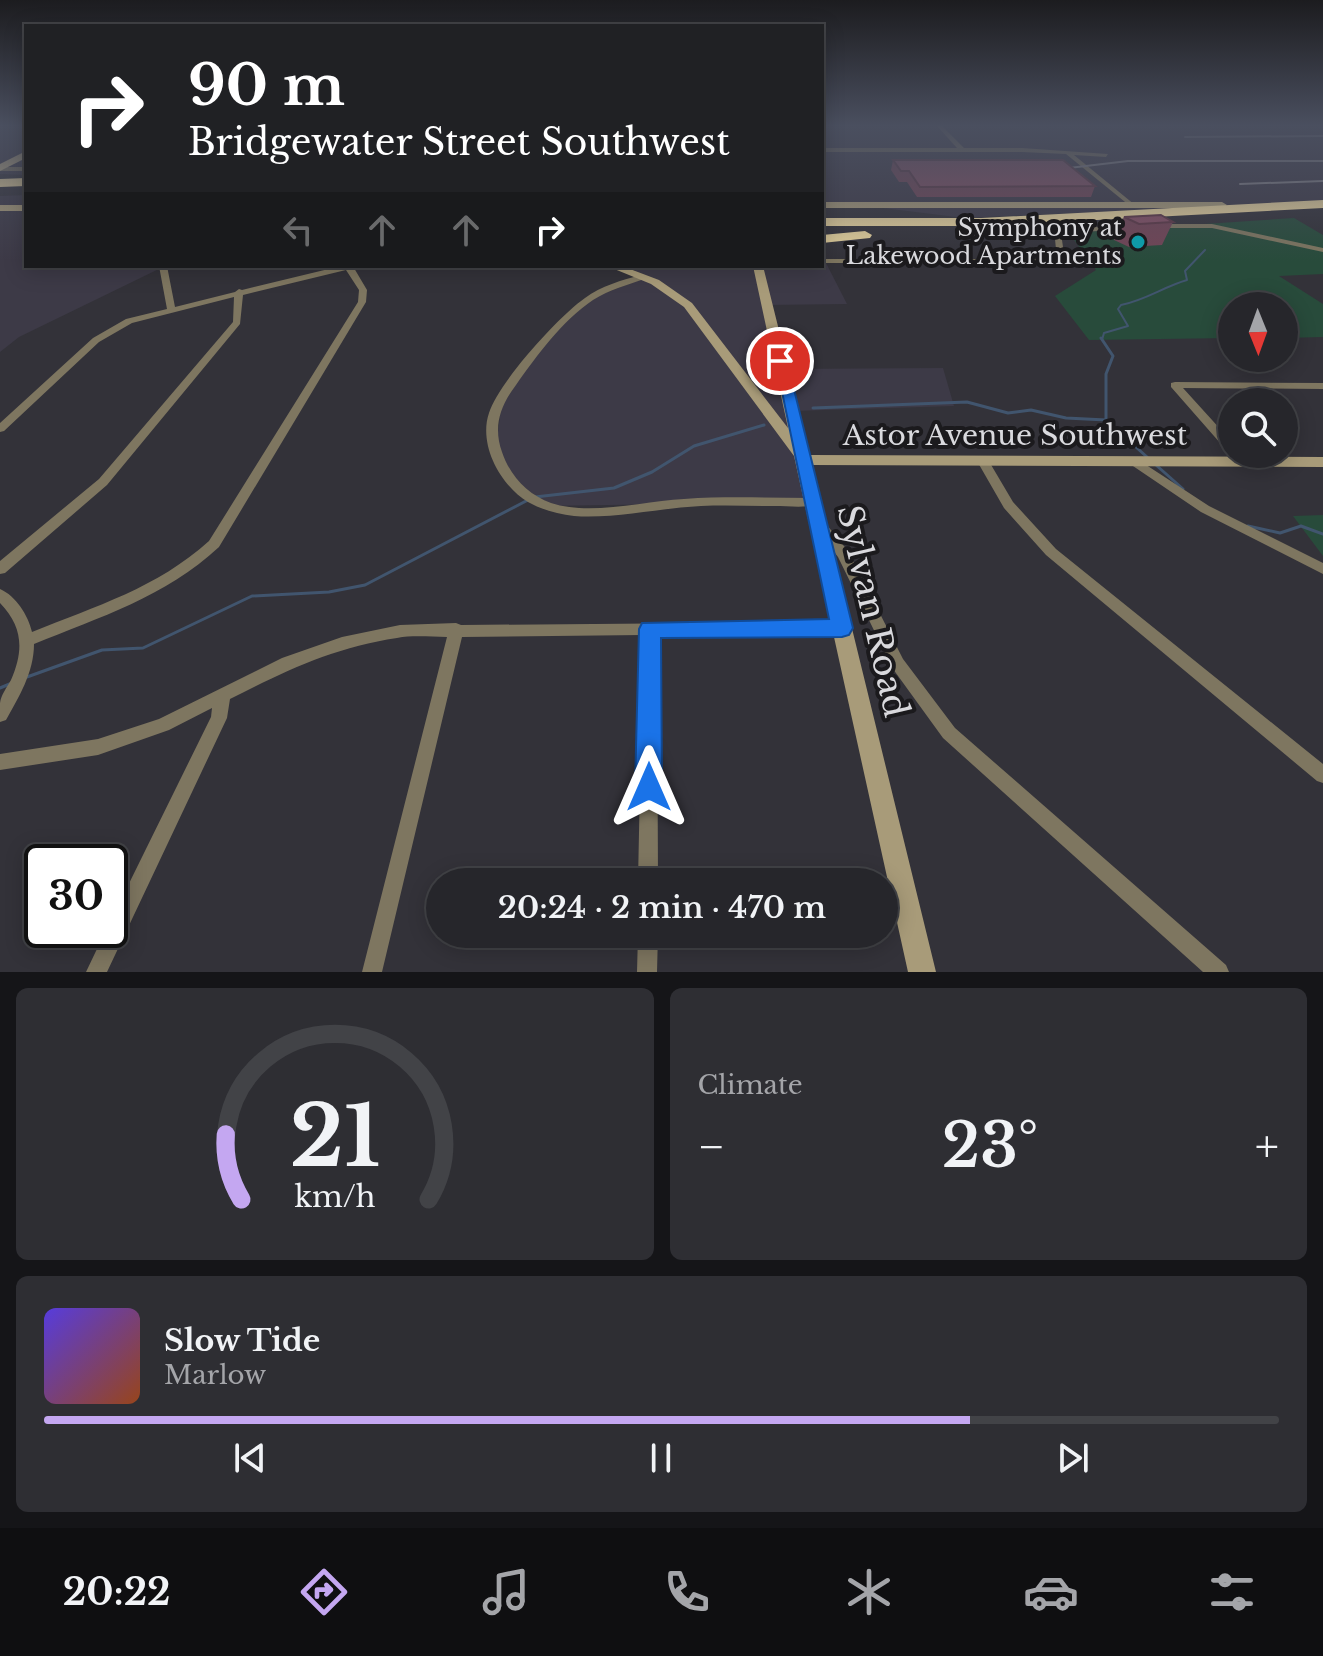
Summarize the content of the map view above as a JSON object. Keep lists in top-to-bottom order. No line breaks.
{"streets":{"street":["Astor Avenue Southwest","Sylvan Road"]},"crossings":[["Astor Avenue Southwest","Sylvan Road"]],"places":["Symphony at Lakewood Apartments"],"north":"bottom","page":{"turn":["90 m","Bridgewater Street Southwest"],"limit":"30","trip":"20:24 · 2 min · 470 m","tile":"Climate","heat":["−","23°","+"],"song":["Slow Tide","Marlow"],"tabs":"20:22","gauge":["21","km/h"]}}
